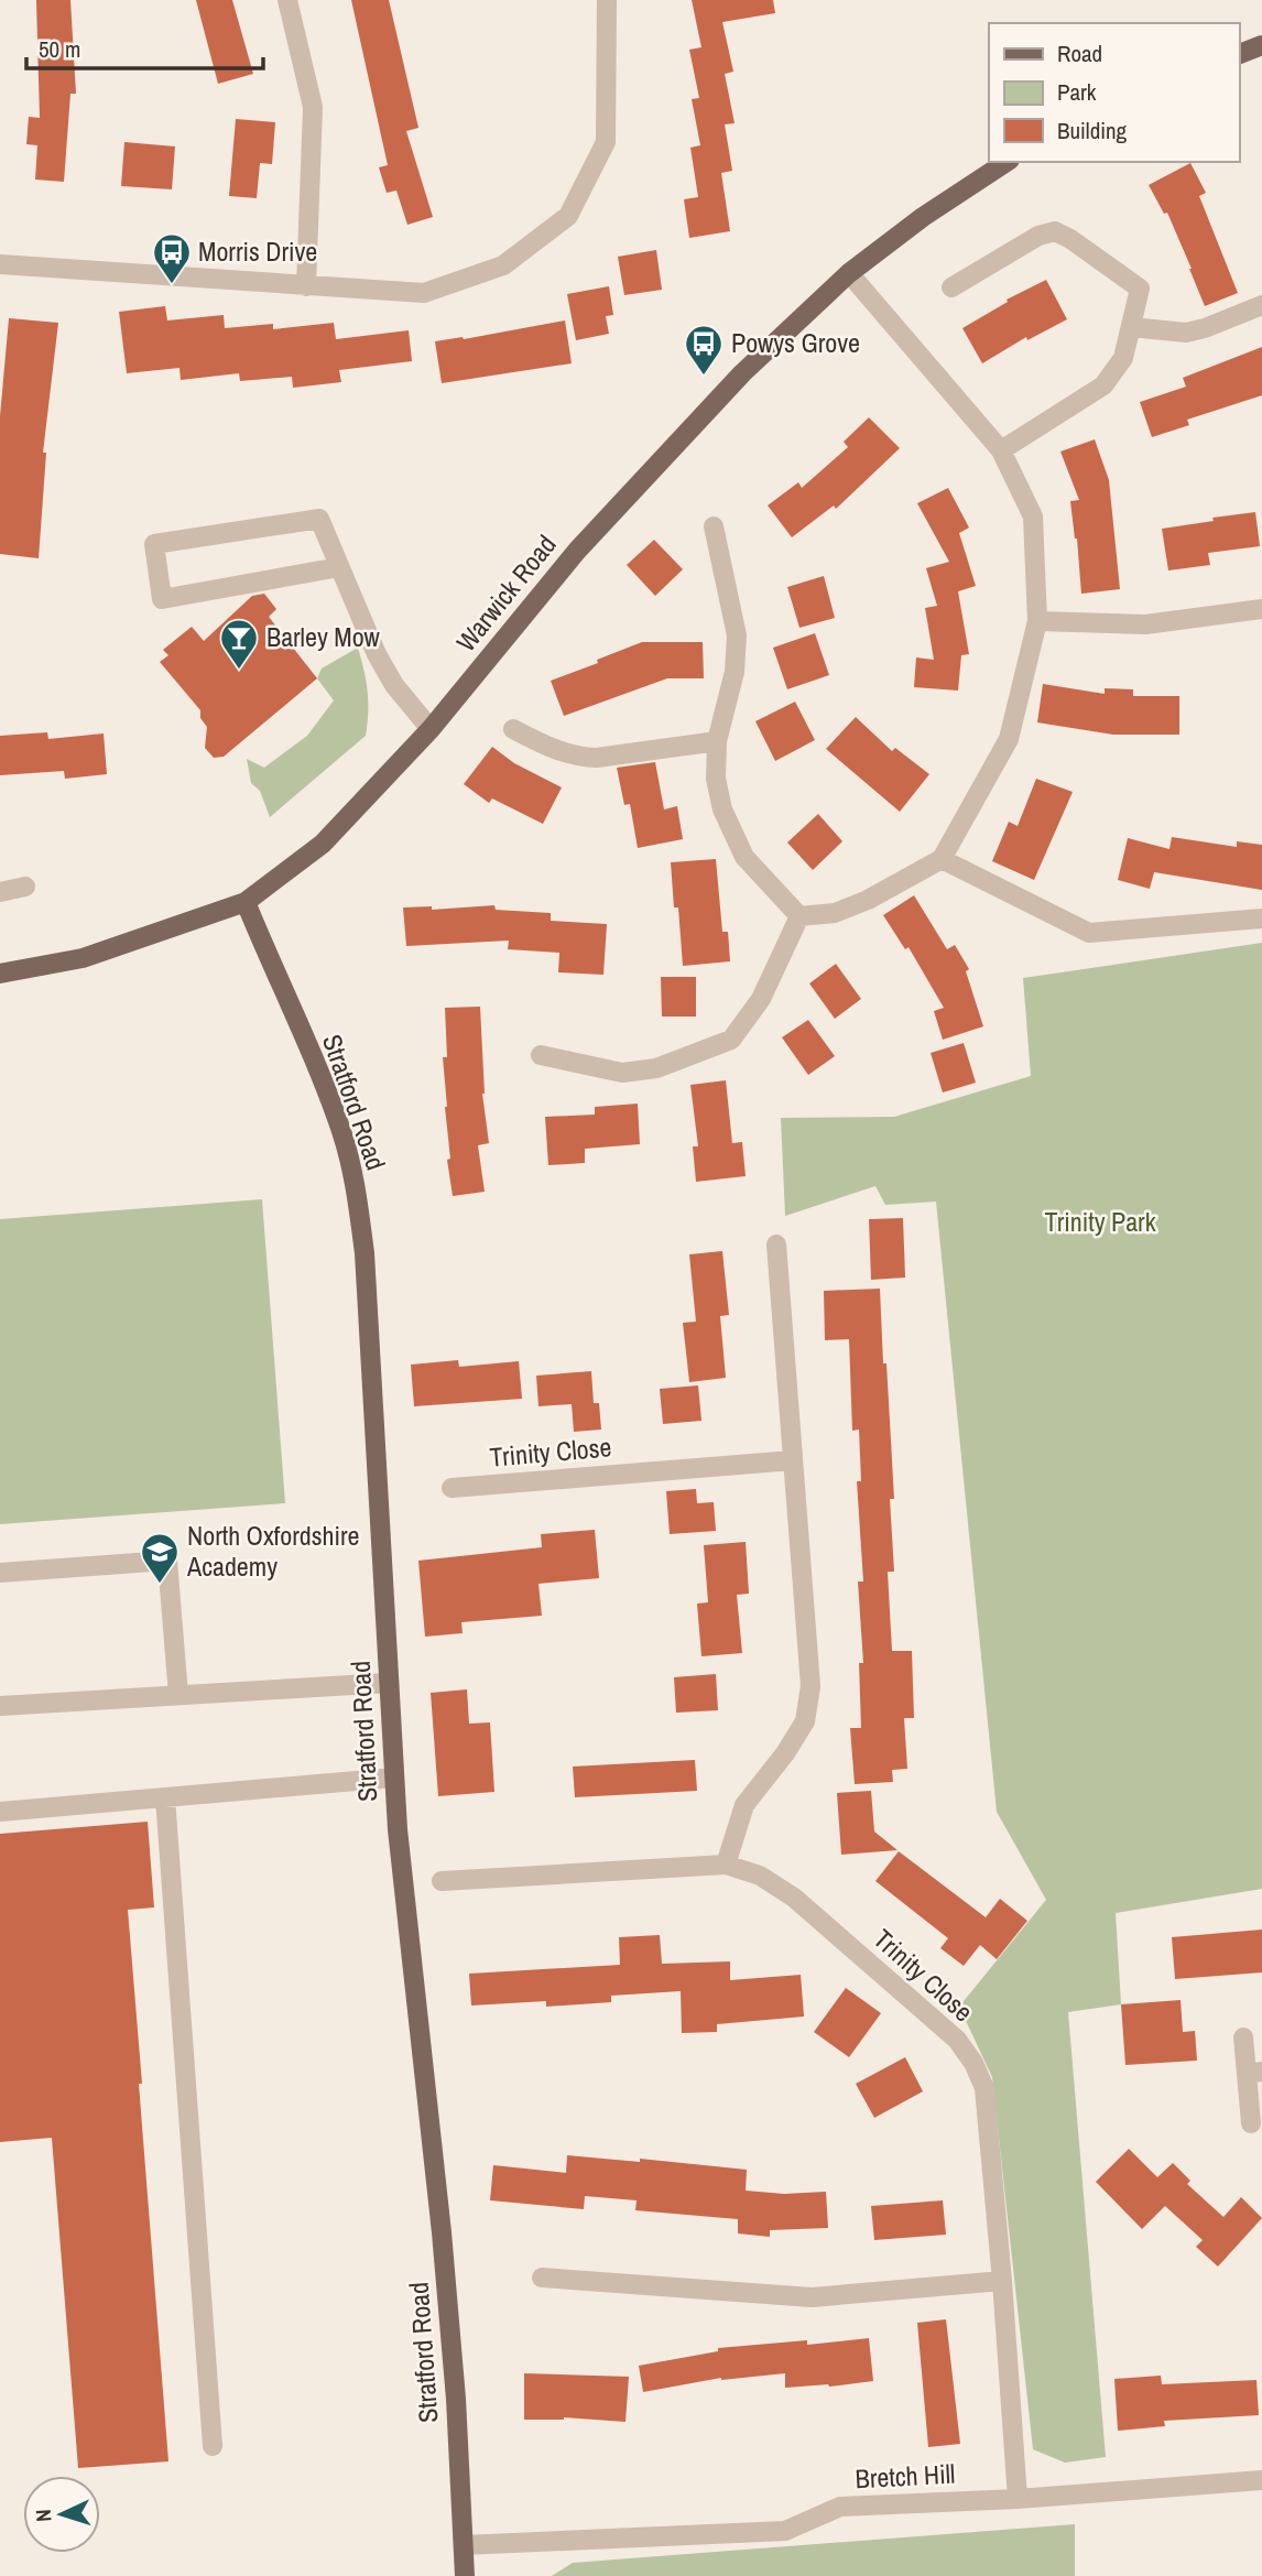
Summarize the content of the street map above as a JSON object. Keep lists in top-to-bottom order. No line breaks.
{"streets":{"main road":["Warwick Road","Stratford Road"],"street":["Trinity Close","Bretch Hill"]},"crossings":[["Warwick Road","Stratford Road"],["Stratford Road","Bretch Hill"],["Trinity Close","Bretch Hill"]],"parks":["Trinity Park"],"places":{"bus stop":["Morris Drive","Powys Grove"],"bar":["Barley Mow"],"school or university":["North Oxfordshire Academy"]},"legend":["Road","Park","Building"],"scale_bar":"50 m","north":"left"}
